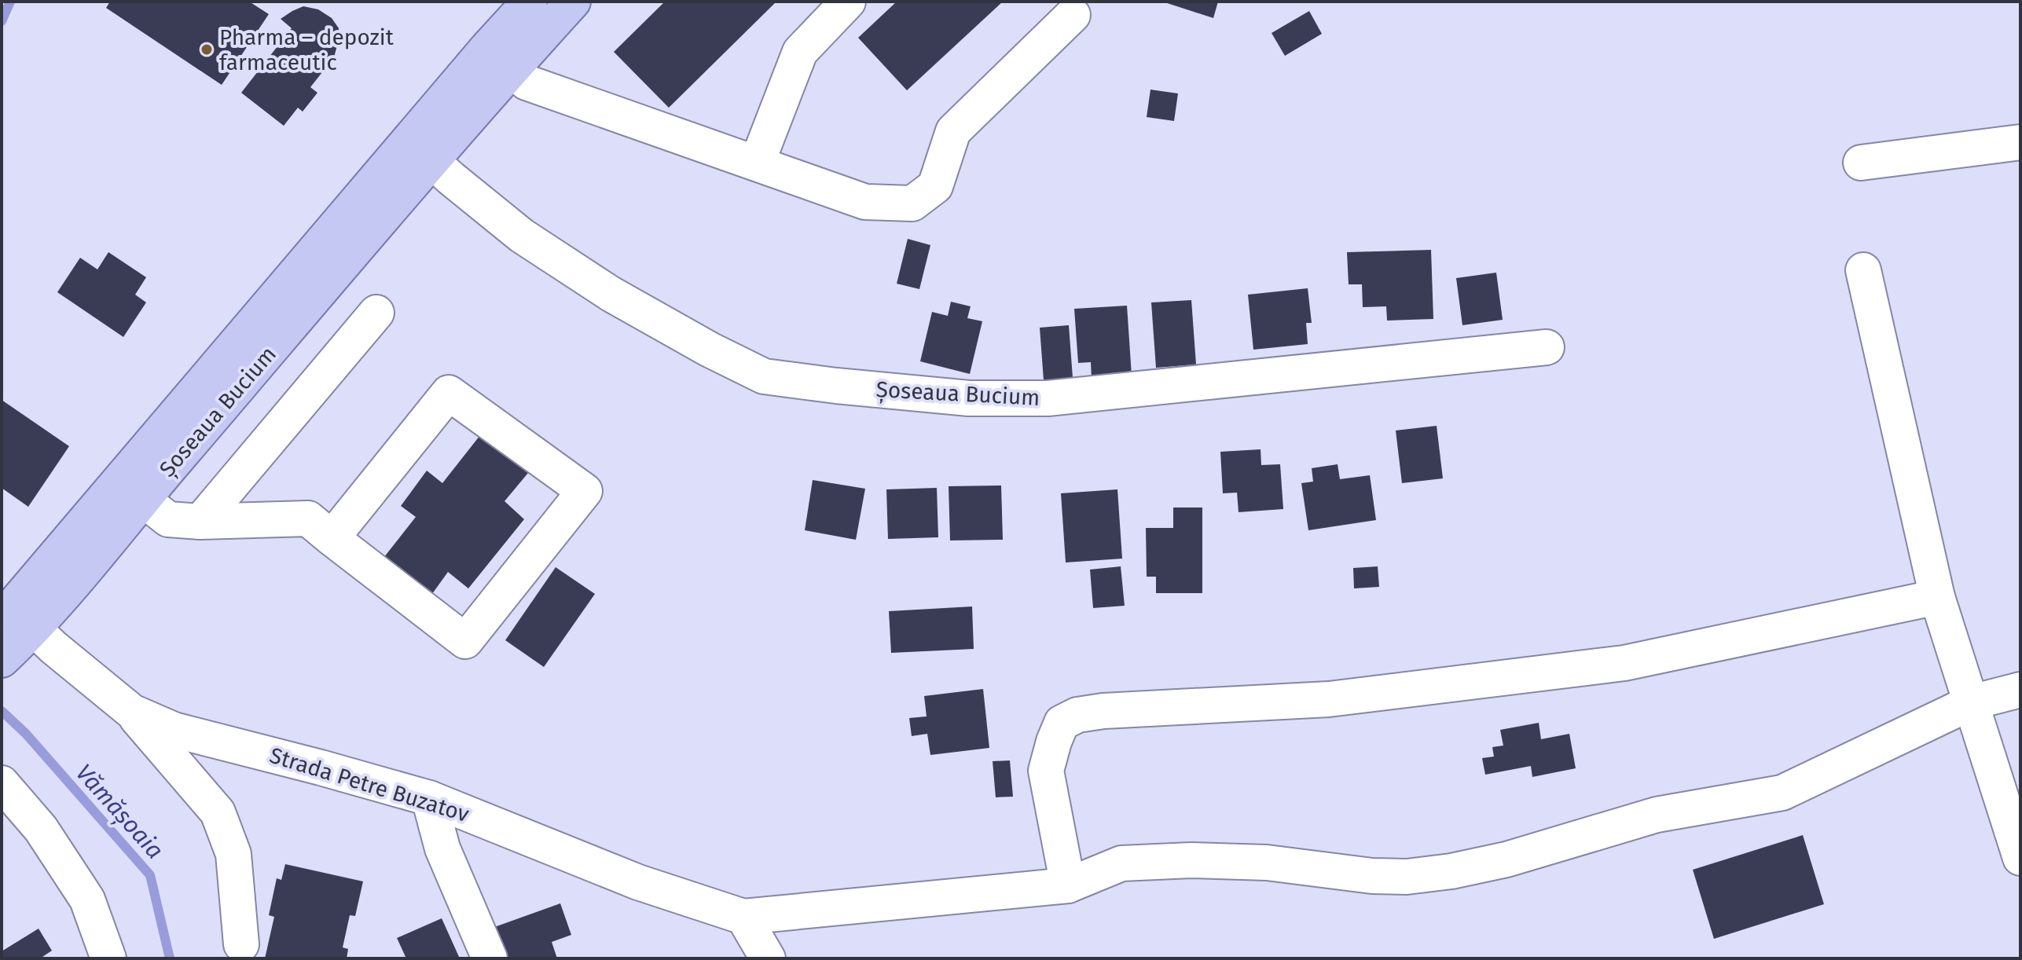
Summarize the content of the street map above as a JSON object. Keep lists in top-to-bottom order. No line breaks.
{"streets":{"main road":["Șoseaua Bucium"],"street":["Strada Petre Buzatov"]},"crossings":[["Șoseaua Bucium","Strada Petre Buzatov"]],"water":["Vămășoaia"],"places":["Pharma – depozit farmaceutic"]}
